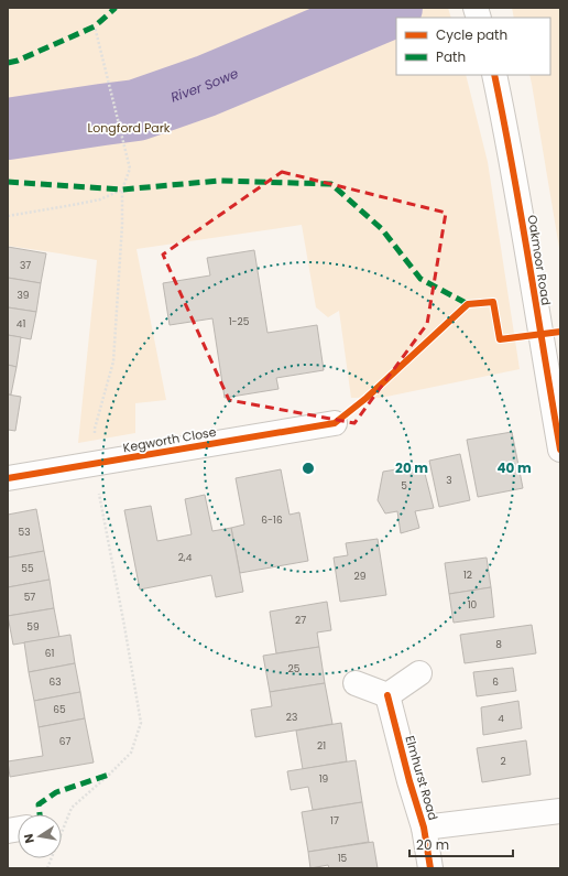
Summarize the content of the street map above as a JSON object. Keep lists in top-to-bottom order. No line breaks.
{"streets":{"street":["Oakmoor Road","Kegworth Close","Elmhurst Road"]},"water":["River Sowe"],"parks":["Longford Park"],"house_numbers":["37","39","1-25","41","3","5","6-16","53","2,4","55","12","29","57","10","27","59","8","61","25","63","6","65","23","4","67","21","2","19","17","15"],"legend":["Cycle path","Path"],"scale_bar":"20 m","north":"left","rings":["20 m","40 m"]}
